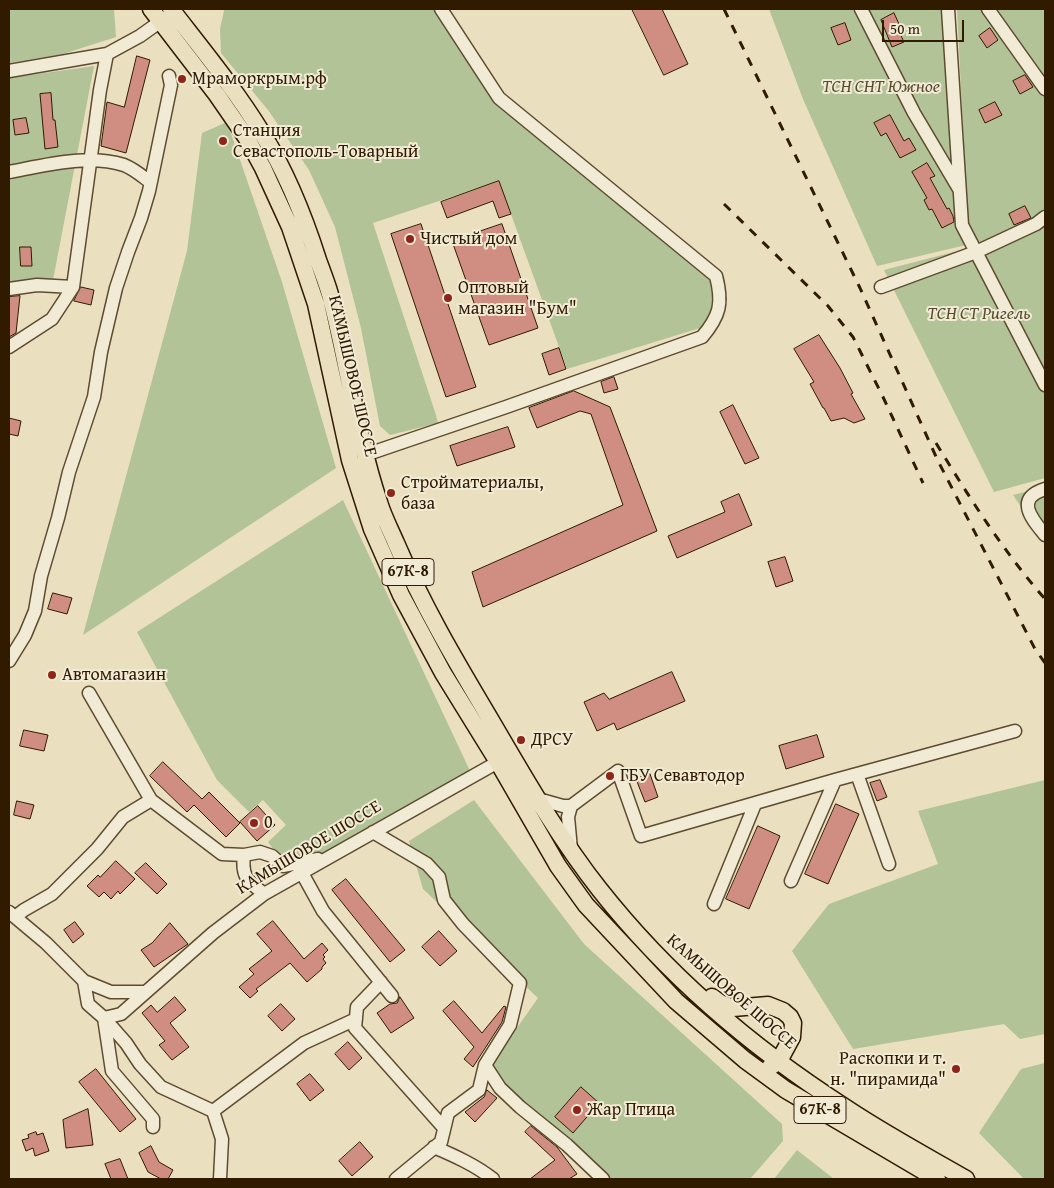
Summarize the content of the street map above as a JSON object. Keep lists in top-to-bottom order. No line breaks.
{"streets":{"main road":["КАМЫШОВОЕ ШОССЕ","67К-8"]},"parks":["ТСН СНТ Южное","ТСН СТ Ригель"],"places":["Мраморкрым.рф","Станция Севастополь-Товарный","Чистый дом","Оптовый магазин \"Бум\"","Стройматериалы, база","Автомагазин","ДРСУ","ГБУ Севавтодор","0","Раскопки и т. н. \"пирамида\"","Жар Птица"],"scale_bar":"50 m"}
